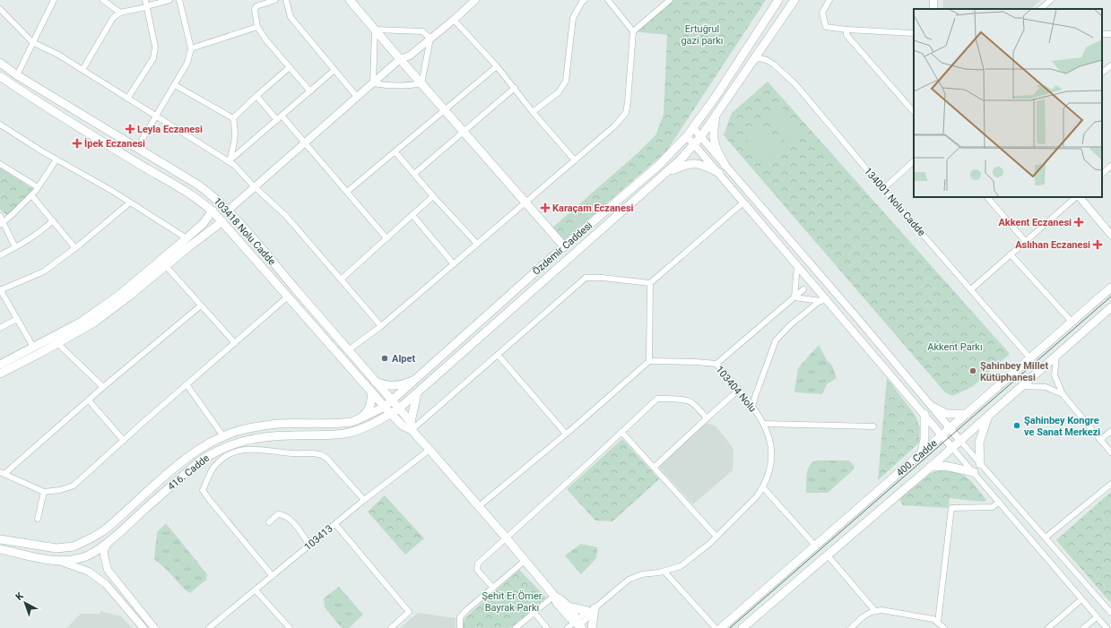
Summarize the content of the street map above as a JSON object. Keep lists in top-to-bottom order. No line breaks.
{"streets":{"main road":["103418 Nolu Cadde","Özdemir Caddesi","400. Cadde","416. Cadde"],"street":["134001 Nolu Cadde","103404 Nolu","103413"]},"crossings":[["134001 Nolu Cadde","Özdemir Caddesi"],["134001 Nolu Cadde","400. Cadde"],["103418 Nolu Cadde","Özdemir Caddesi"],["103418 Nolu Cadde","416. Cadde"],["103418 Nolu Cadde","103413"],["Özdemir Caddesi","416. Cadde"]],"parks":["Ertuğrul gazi parkı","Akkent Parkı","Şehit Er Ömer Bayrak Parkı"],"places":{"health":["Leyla Eczanesi","İpek Eczanesi","Karaçam Eczanesi","Akkent Eczanesi","Aslıhan Eczanesi"],"other":["Alpet","Şahinbey Millet Kütüphanesi","Şahinbey Kongre ve Sanat Merkezi"]},"north":"top left"}
